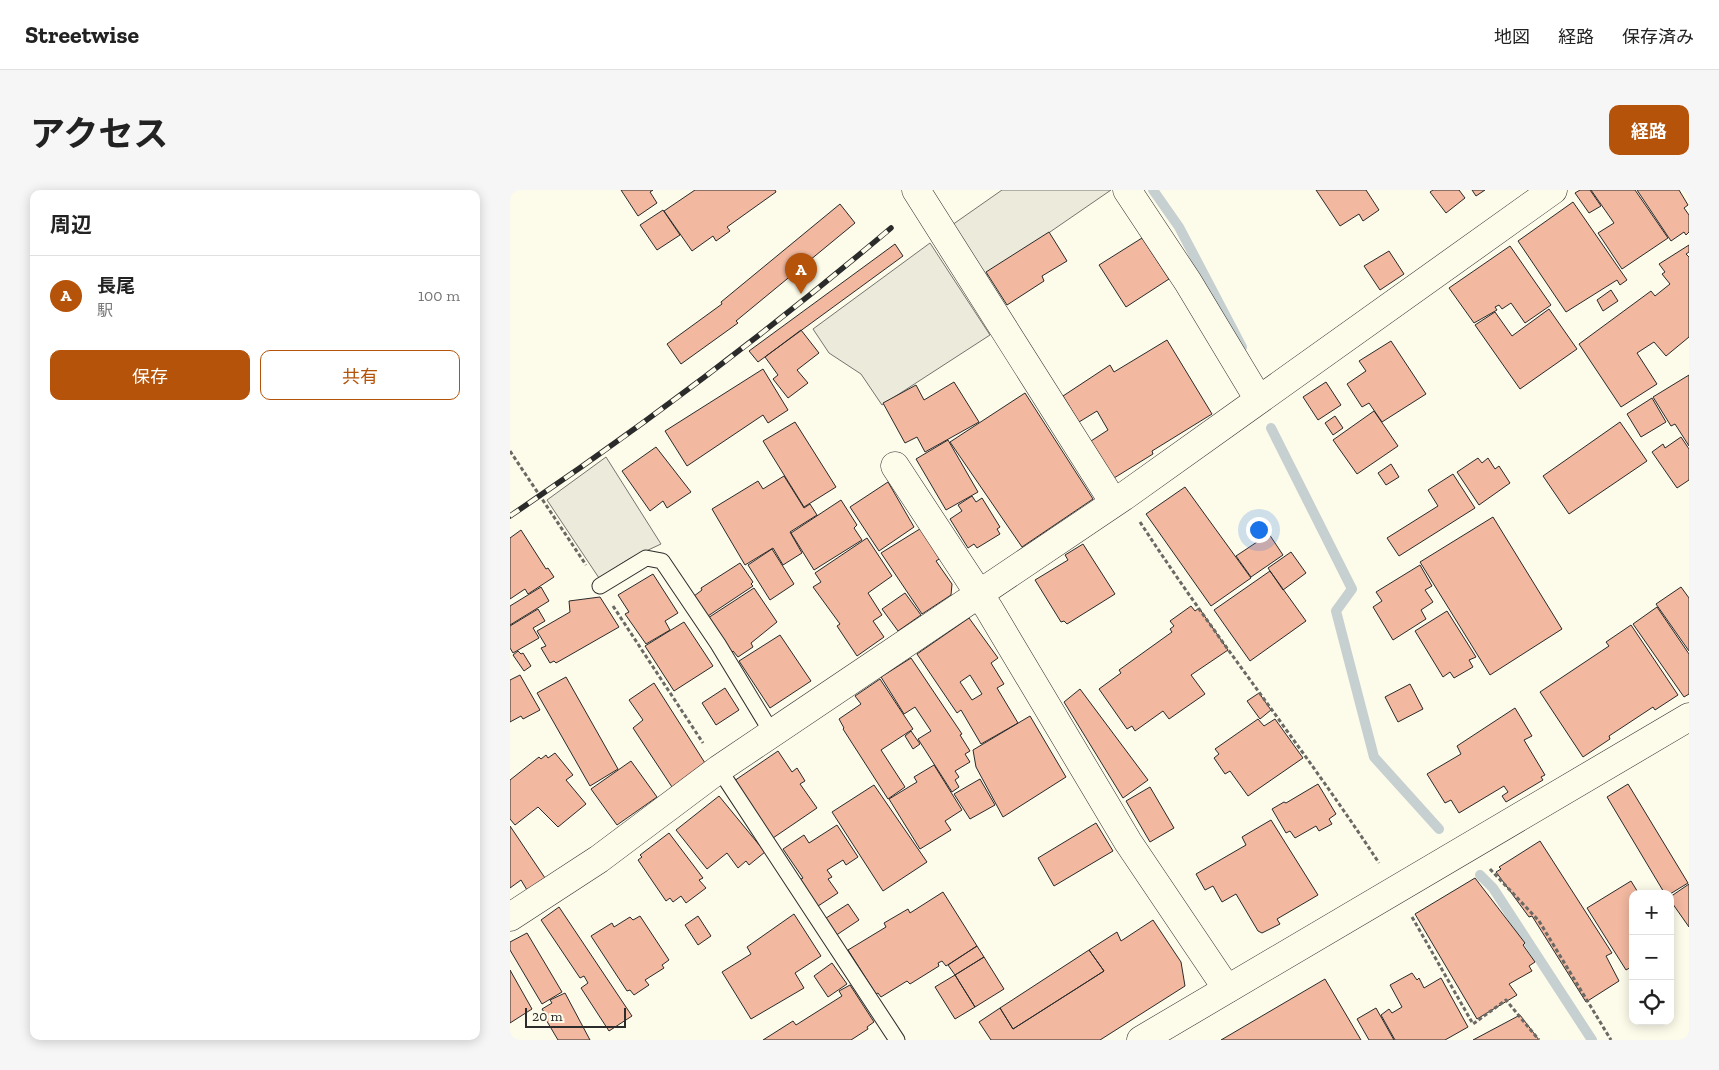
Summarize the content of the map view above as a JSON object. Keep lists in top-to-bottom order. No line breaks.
{"scale_bar":"20 m","page":{"header":"Streetwise","nav":["地図","経路","保存済み"],"title":"アクセス","buttons":["経路",["保存","共有"]],"heading":"周辺","pins":"A","list":[{"mark":"A","name":"長尾","note":"駅","value":"100 m"}],"map_buttons":["+","−"],"scale":"20 m"}}
